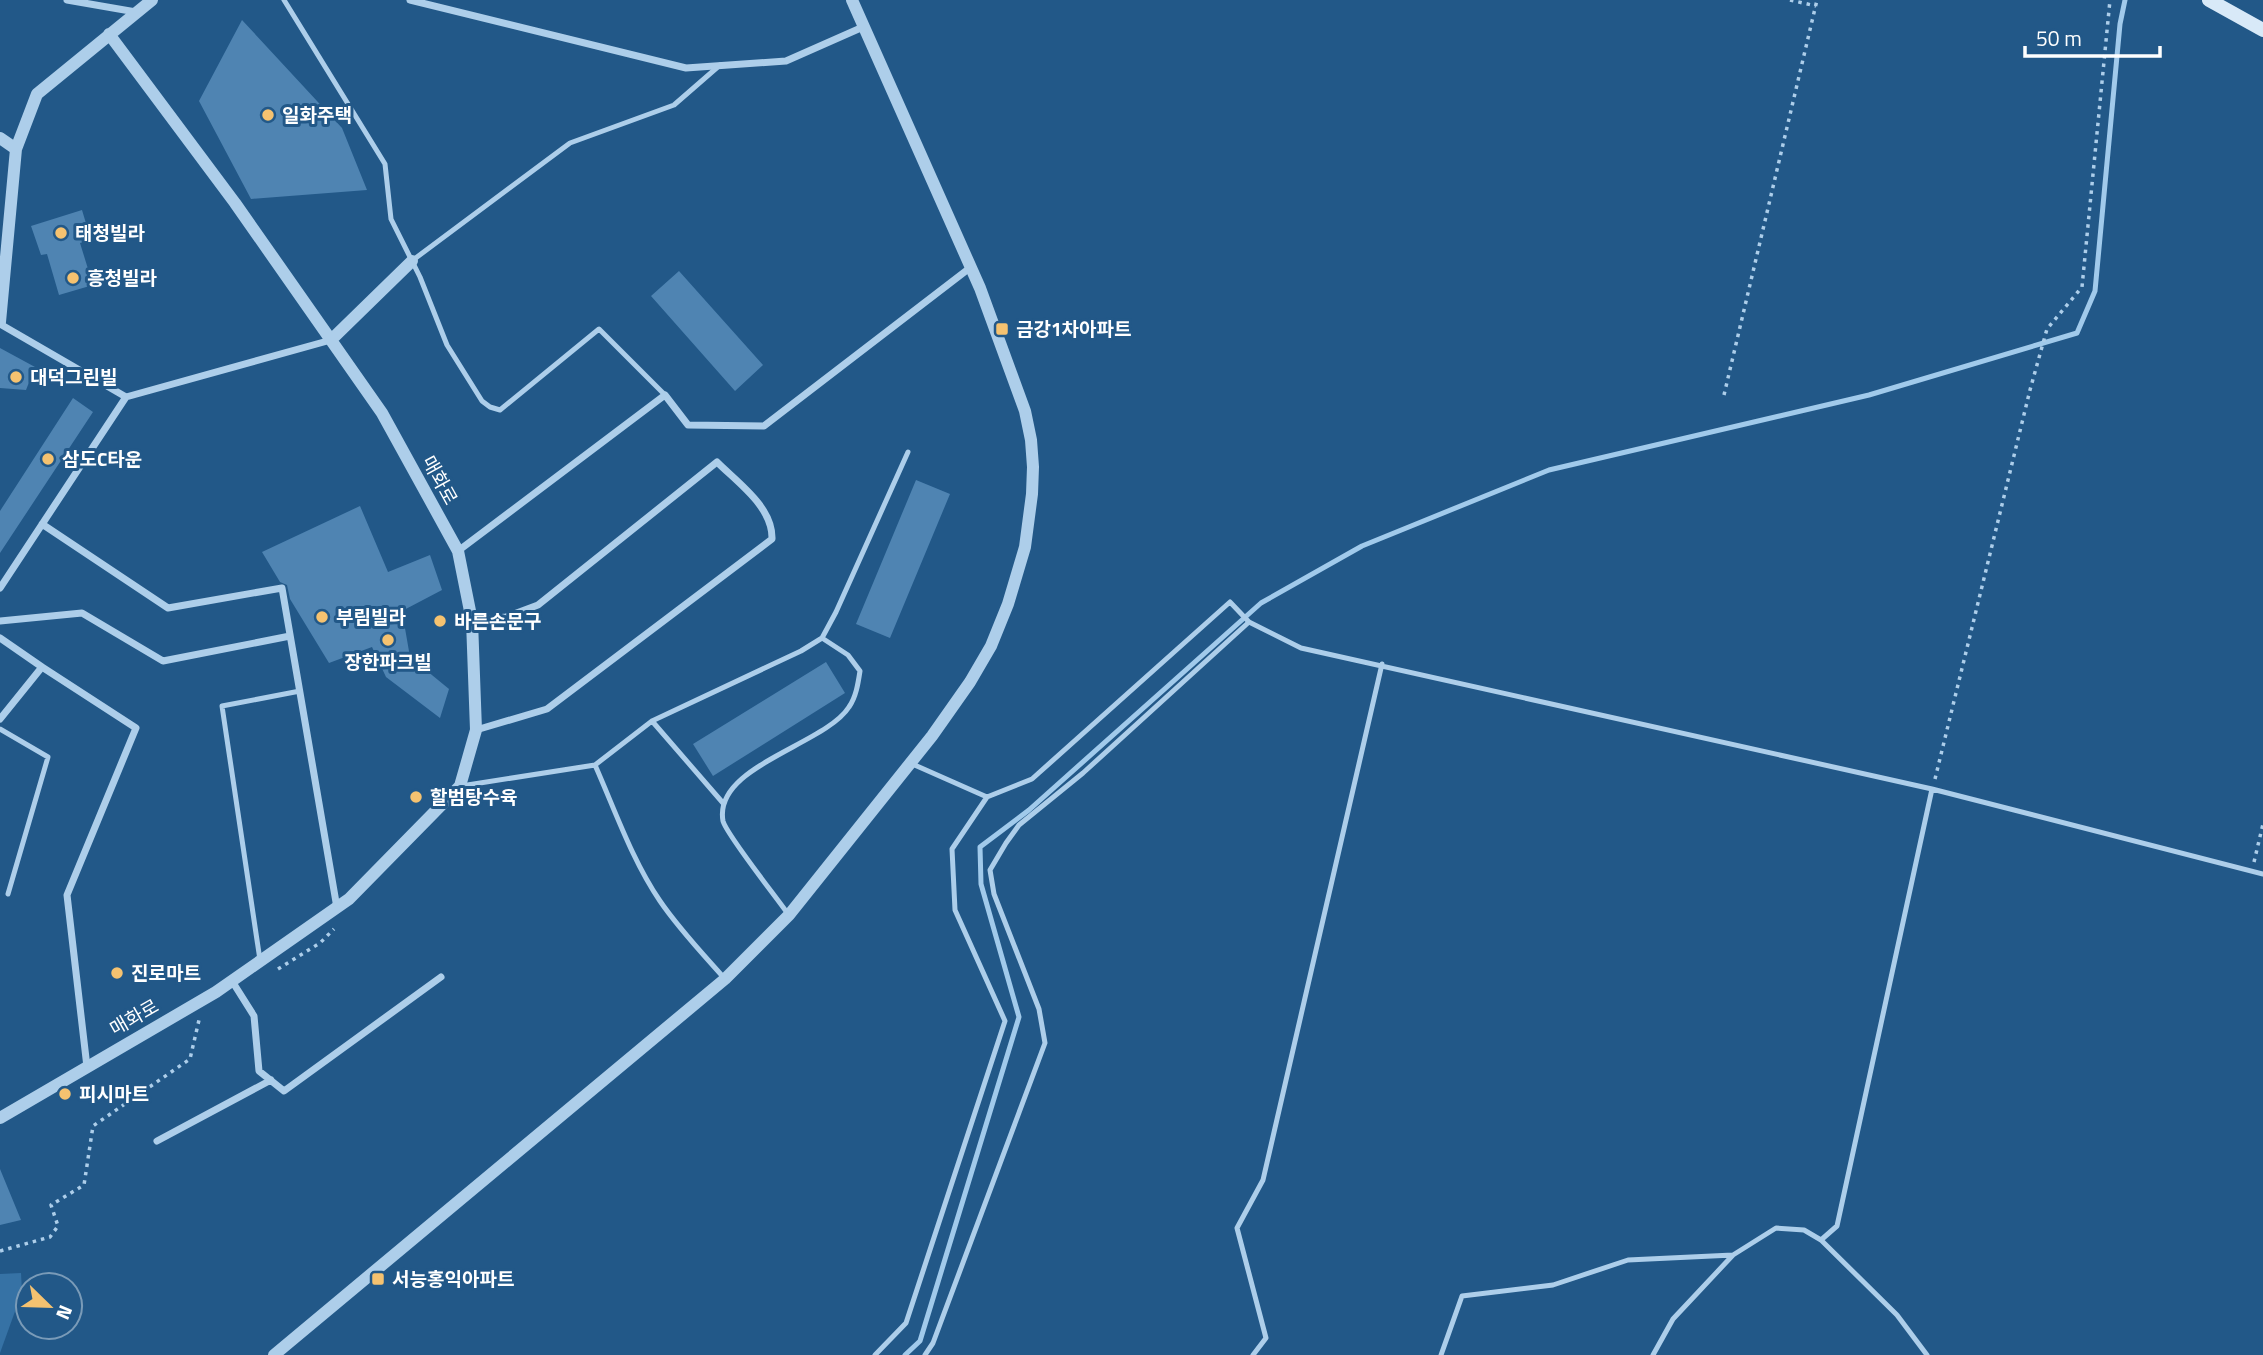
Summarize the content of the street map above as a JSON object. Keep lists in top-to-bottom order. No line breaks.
{"streets":{"street":["매화로"]},"places":{"other":["일화주택","태청빌라","흥청빌라","대덕그린빌","삼도C타운","부림빌라","바른손문구","장한파크빌","할범탕수육","진로마트","피시마트"],"transit":["금강1차아파트","서능홍익아파트"]},"scale_bar":"50 m","north":"bottom right"}
